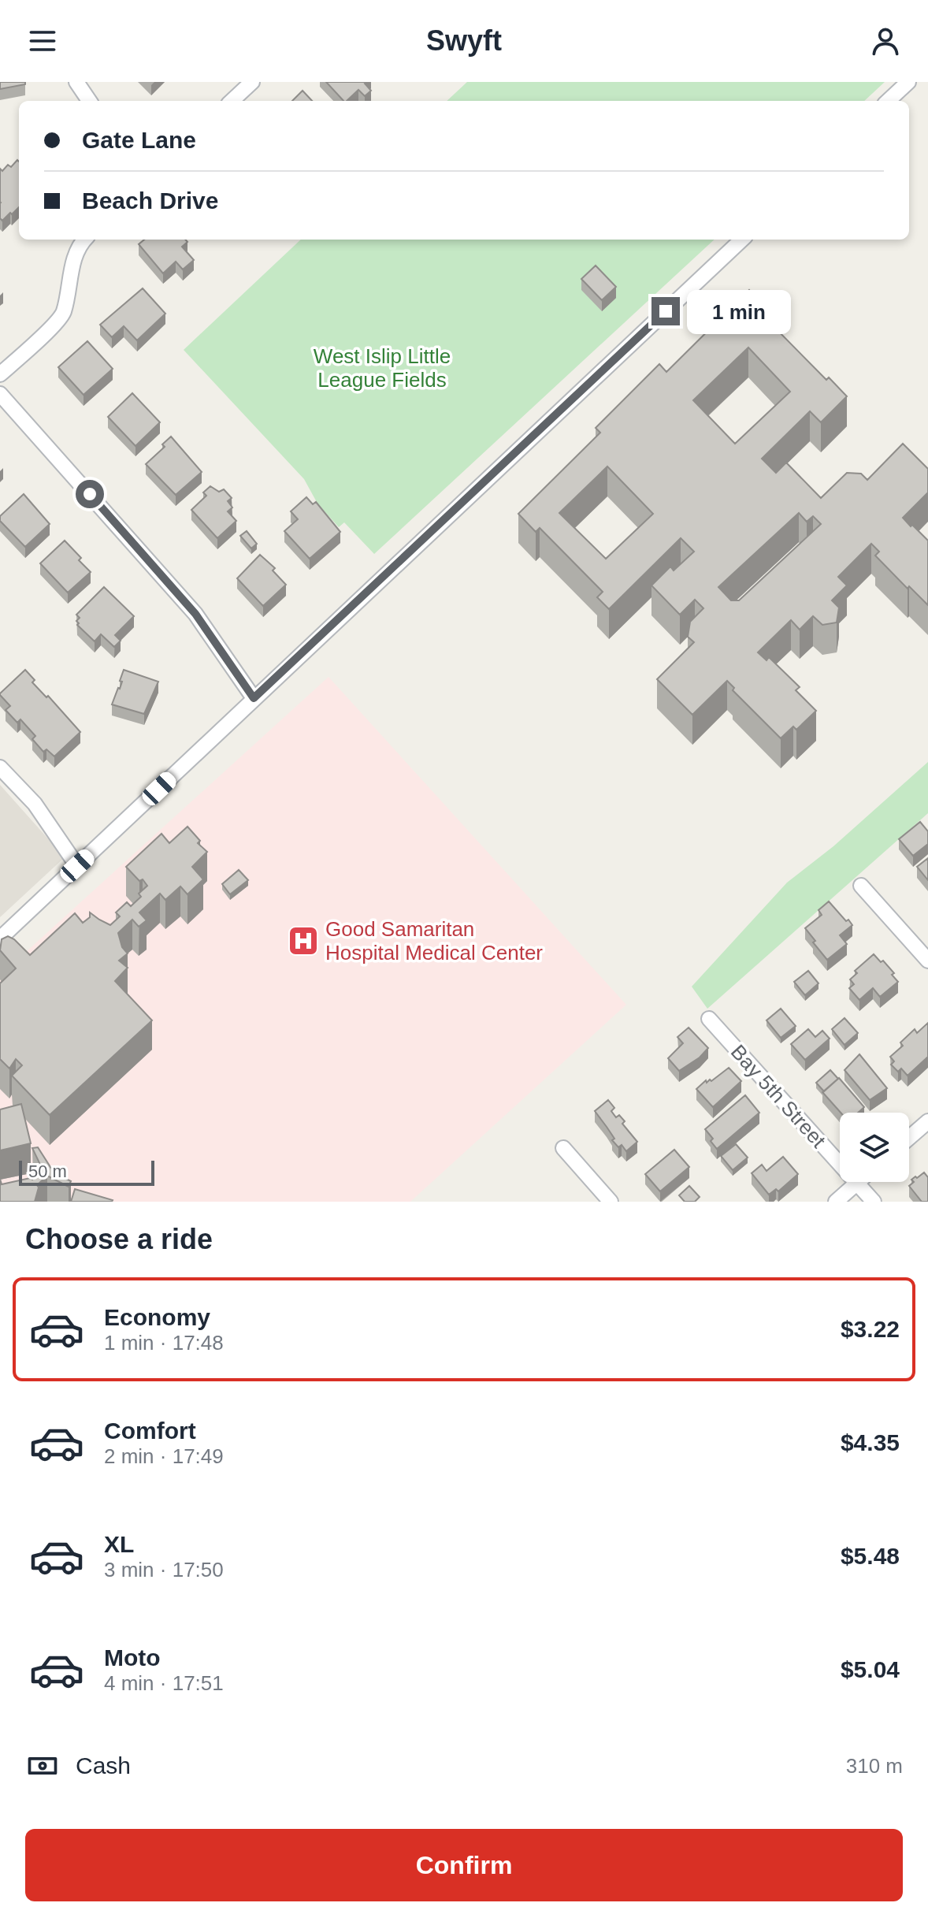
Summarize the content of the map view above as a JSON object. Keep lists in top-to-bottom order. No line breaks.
{"streets":{"street":["Bay 5th Street"]},"parks":["West Islip Little League Fields"],"places":{"hospital":["Good Samaritan Hospital Medical Center"]},"scale_bar":"50 m","page":{"header":"Swyft","banner":["Gate Lane","Beach Drive"],"bubble":"1 min","scale":"50 m","heading":"Choose a ride","list":[{"name":"Economy","note":"1 min · 17:48","value":"$3.22"},{"name":"Comfort","note":"2 min · 17:49","value":"$4.35"},{"name":"XL","note":"3 min · 17:50","value":"$5.48"},{"name":"Moto","note":"4 min · 17:51","value":"$5.04"}],"pay":["Cash","310 m"],"buttons":"Confirm"}}
